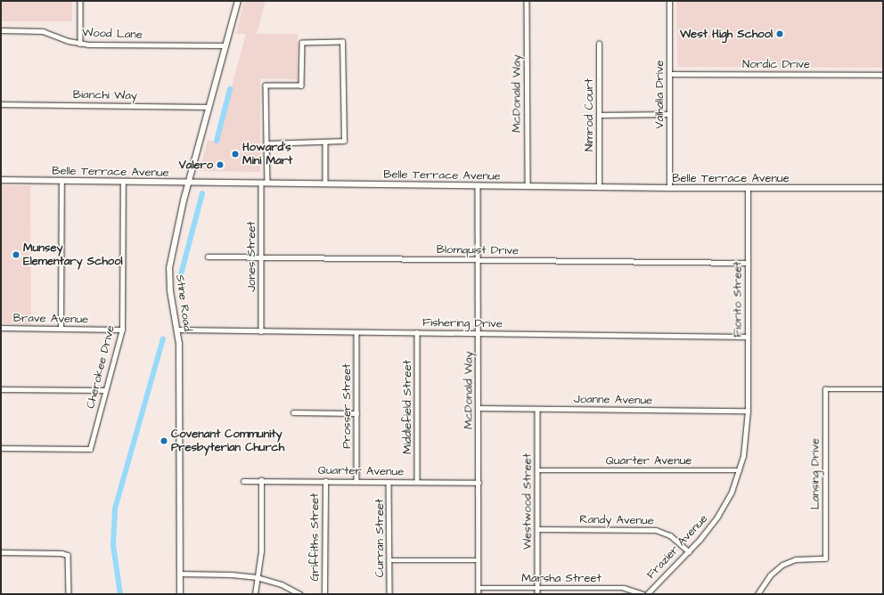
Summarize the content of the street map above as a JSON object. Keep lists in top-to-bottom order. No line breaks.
{"streets":{"street":["Wood Lane","Nordic Drive","McDonald Way","Valhalla Drive","Bianchi Way","Nimrod Court","Belle Terrace Avenue","Blomquist Drive","Jones Street","Fiorito Street","Stine Road","Brave Avenue","Fishering Drive","Cherokee Drive","Joanne Avenue","Prosser Street","Middlefield Street","Quarter Avenue","Lansing Drive","Westwood Street","Randy Avenue","Griffiths Street","Curran Street","Frazier Avenue","Marsha Street"]},"crossings":[["Wood Lane","Stine Road"],["Nordic Drive","Valhalla Drive"],["McDonald Way","Belle Terrace Avenue"],["McDonald Way","Blomquist Drive"],["McDonald Way","Fishering Drive"],["McDonald Way","Joanne Avenue"],["McDonald Way","Quarter Avenue"],["McDonald Way","Marsha Street"],["Valhalla Drive","Belle Terrace Avenue"],["Bianchi Way","Stine Road"],["Nimrod Court","Belle Terrace Avenue"],["Belle Terrace Avenue","Jones Street"],["Belle Terrace Avenue","Fiorito Street"],["Belle Terrace Avenue","Stine Road"],["Belle Terrace Avenue","Cherokee Drive"],["Blomquist Drive","Jones Street"],["Blomquist Drive","Fiorito Street"],["Jones Street","Fishering Drive"],["Fiorito Street","Fishering Drive"],["Fiorito Street","Joanne Avenue"],["Fiorito Street","Frazier Avenue"],["Stine Road","Fishering Drive"],["Brave Avenue","Cherokee Drive"],["Fishering Drive","Prosser Street"],["Fishering Drive","Middlefield Street"],["Joanne Avenue","Westwood Street"],["Joanne Avenue","Frazier Avenue"],["Prosser Street","Quarter Avenue"],["Middlefield Street","Quarter Avenue"],["Quarter Avenue","Westwood Street"],["Quarter Avenue","Griffiths Street"],["Quarter Avenue","Curran Street"],["Quarter Avenue","Frazier Avenue"],["Westwood Street","Randy Avenue"],["Westwood Street","Marsha Street"],["Randy Avenue","Frazier Avenue"]],"places":["West High School","Howard's Mini Mart","Valero","Munsey Elementary School","Covenant Community Presbyterian Church"]}
